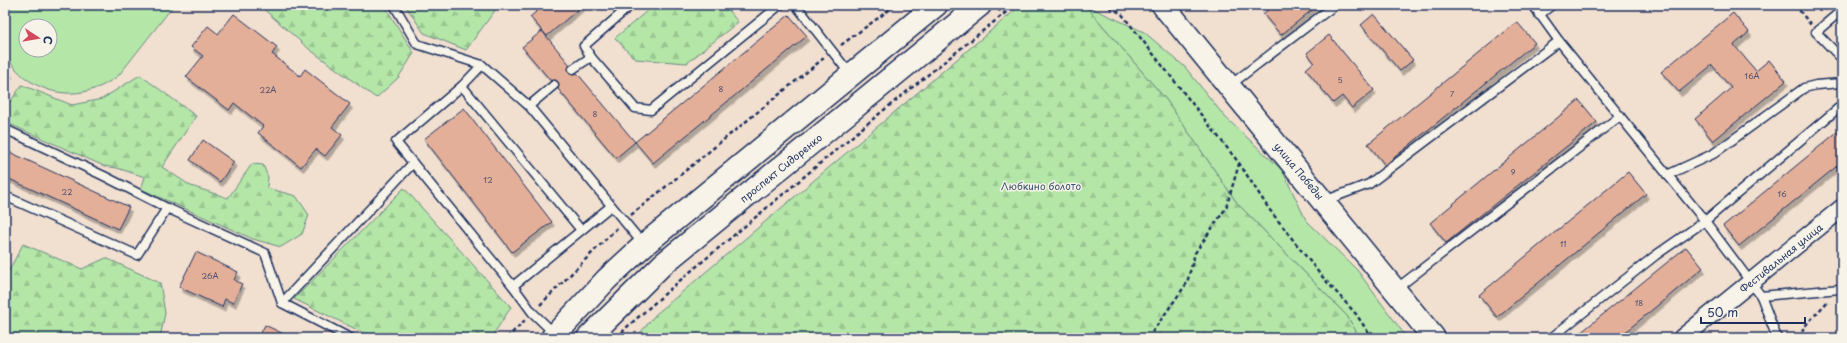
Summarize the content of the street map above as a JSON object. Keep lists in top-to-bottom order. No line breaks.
{"streets":{"main road":["проспект Сидоренко","улица Победы"],"street":["Фестивальная улица"]},"parks":["Любкино болото"],"house_numbers":["16А","5","8","22А","7","8","9","12","22","16","11","26А","18"],"scale_bar":"50 m","north":"right"}
